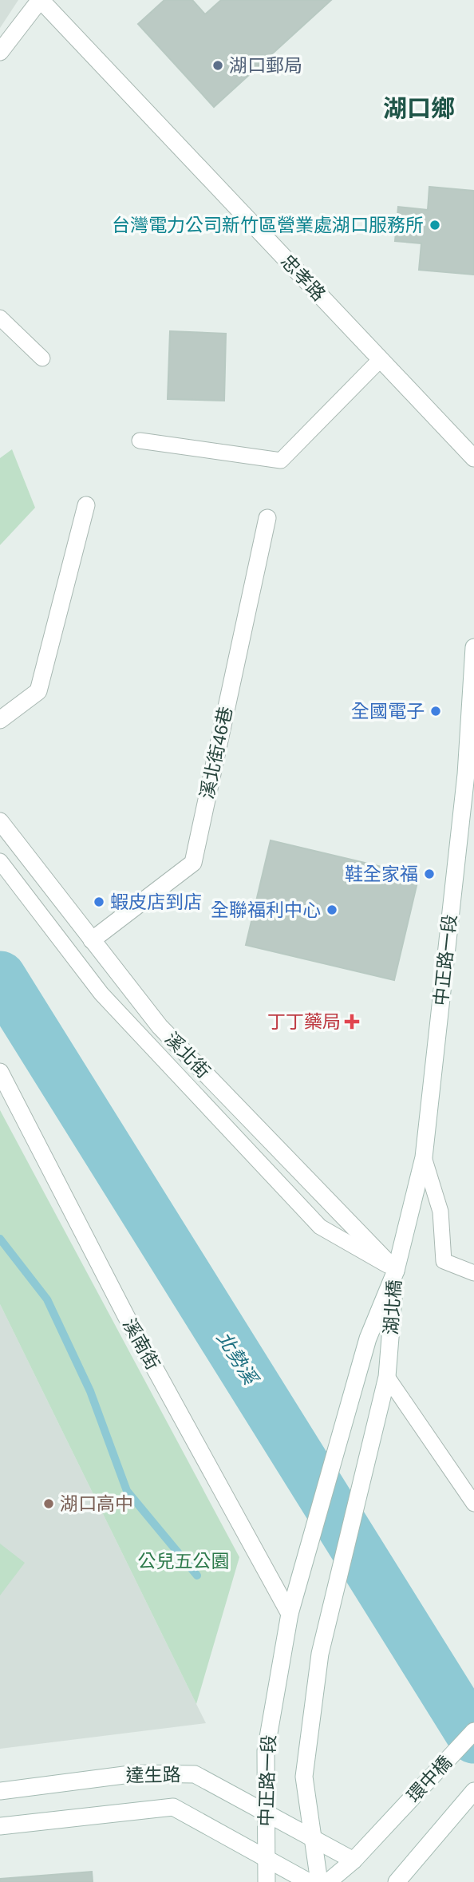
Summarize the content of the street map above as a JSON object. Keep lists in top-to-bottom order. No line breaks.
{"streets":{"street":["忠孝路","溪北街46巷","中正路一段","溪北街","湖北橋","溪南街","達生路","環中橋"]},"crossings":[["溪北街46巷","溪北街"],["中正路一段","溪北街"],["中正路一段","湖北橋"],["中正路一段","溪南街"],["中正路一段","達生路"],["溪北街","湖北橋"],["湖北橋","溪南街"],["達生路","環中橋"]],"districts":["湖口鄉"],"water":["北勢溪"],"parks":["公兒五公園"],"places":{"other":["湖口郵局","台灣電力公司新竹區營業處湖口服務所","全國電子","鞋全家福","蝦皮店到店","全聯福利中心","湖口高中"],"health":["丁丁藥局"]}}
